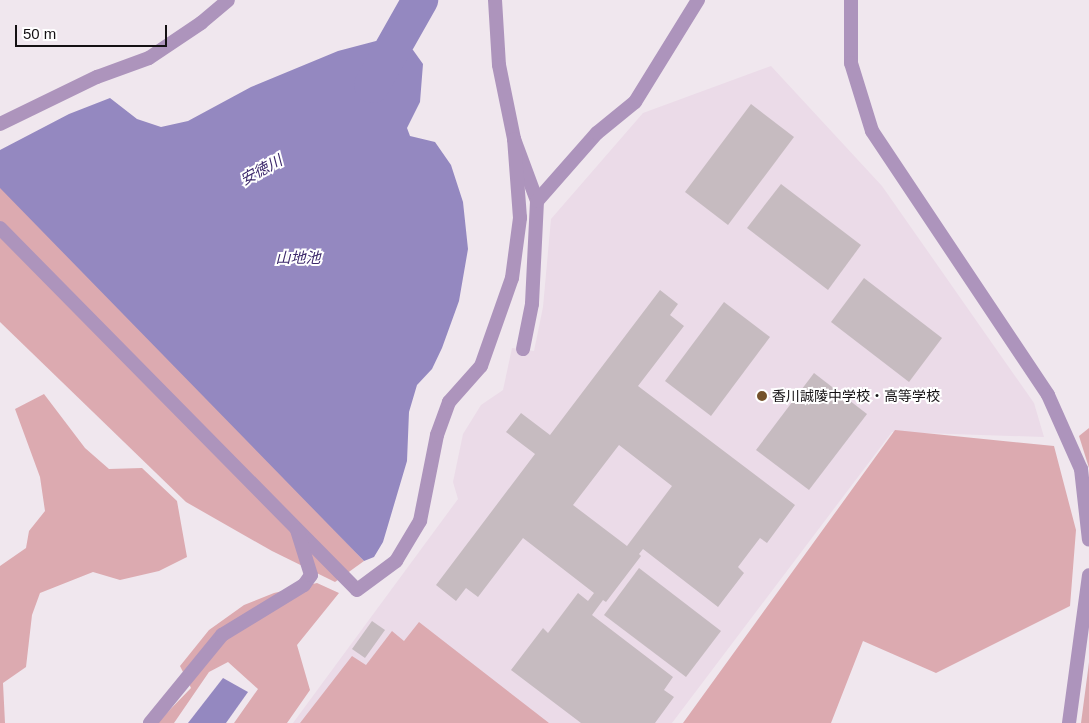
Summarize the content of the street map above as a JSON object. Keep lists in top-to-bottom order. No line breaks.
{"water":["安徳川","山地池"],"places":["香川誠陵中学校・高等学校"],"scale_bar":"50 m"}
